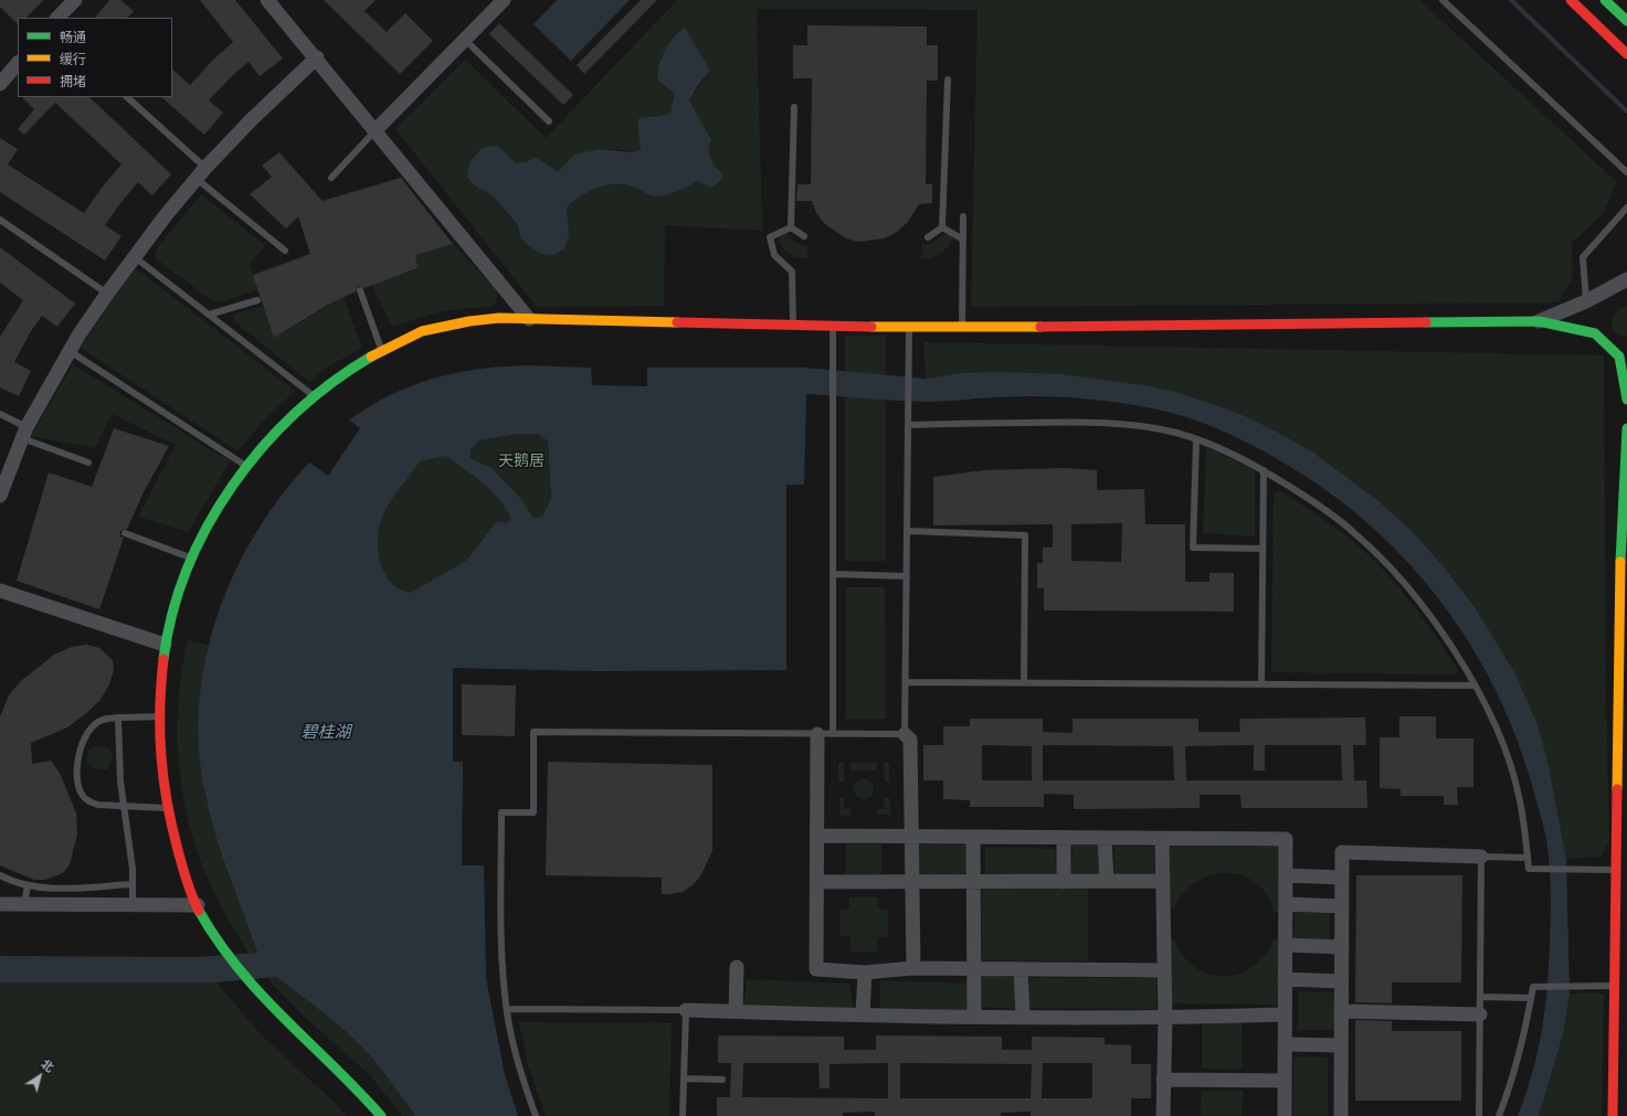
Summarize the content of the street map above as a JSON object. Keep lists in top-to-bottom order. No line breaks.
{"water":["碧桂湖"],"parks":["天鹅居"],"legend":["畅通","缓行","拥堵"],"north":"top right"}
